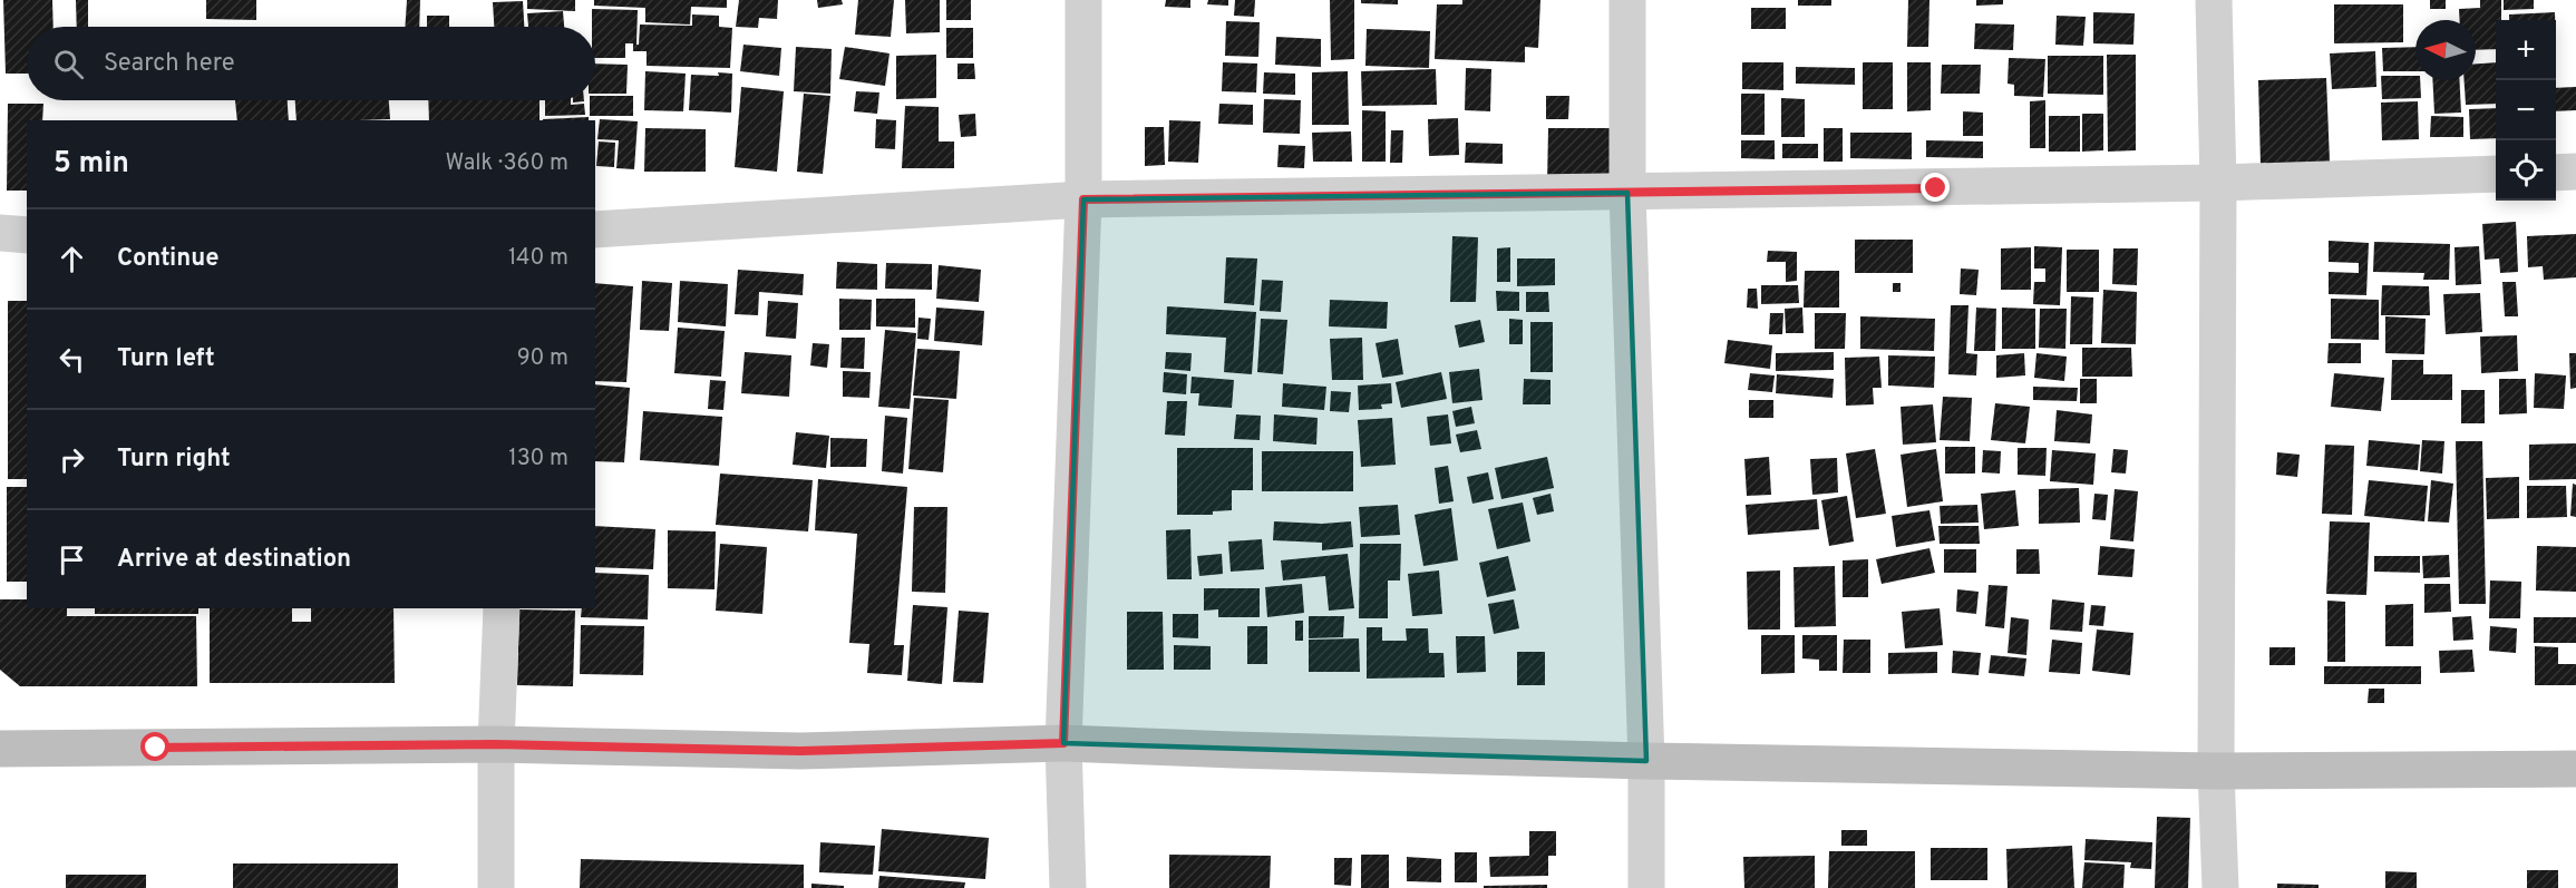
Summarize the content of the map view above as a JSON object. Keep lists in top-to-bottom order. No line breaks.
{"north":"left","page":{"map_buttons":["+","−"],"search":"Search here","heading":["5 min","Walk · 360 m"],"list":[["Continue","140 m"],["Turn left","90 m"],["Turn right","130 m"],"Arrive at destination"]}}
